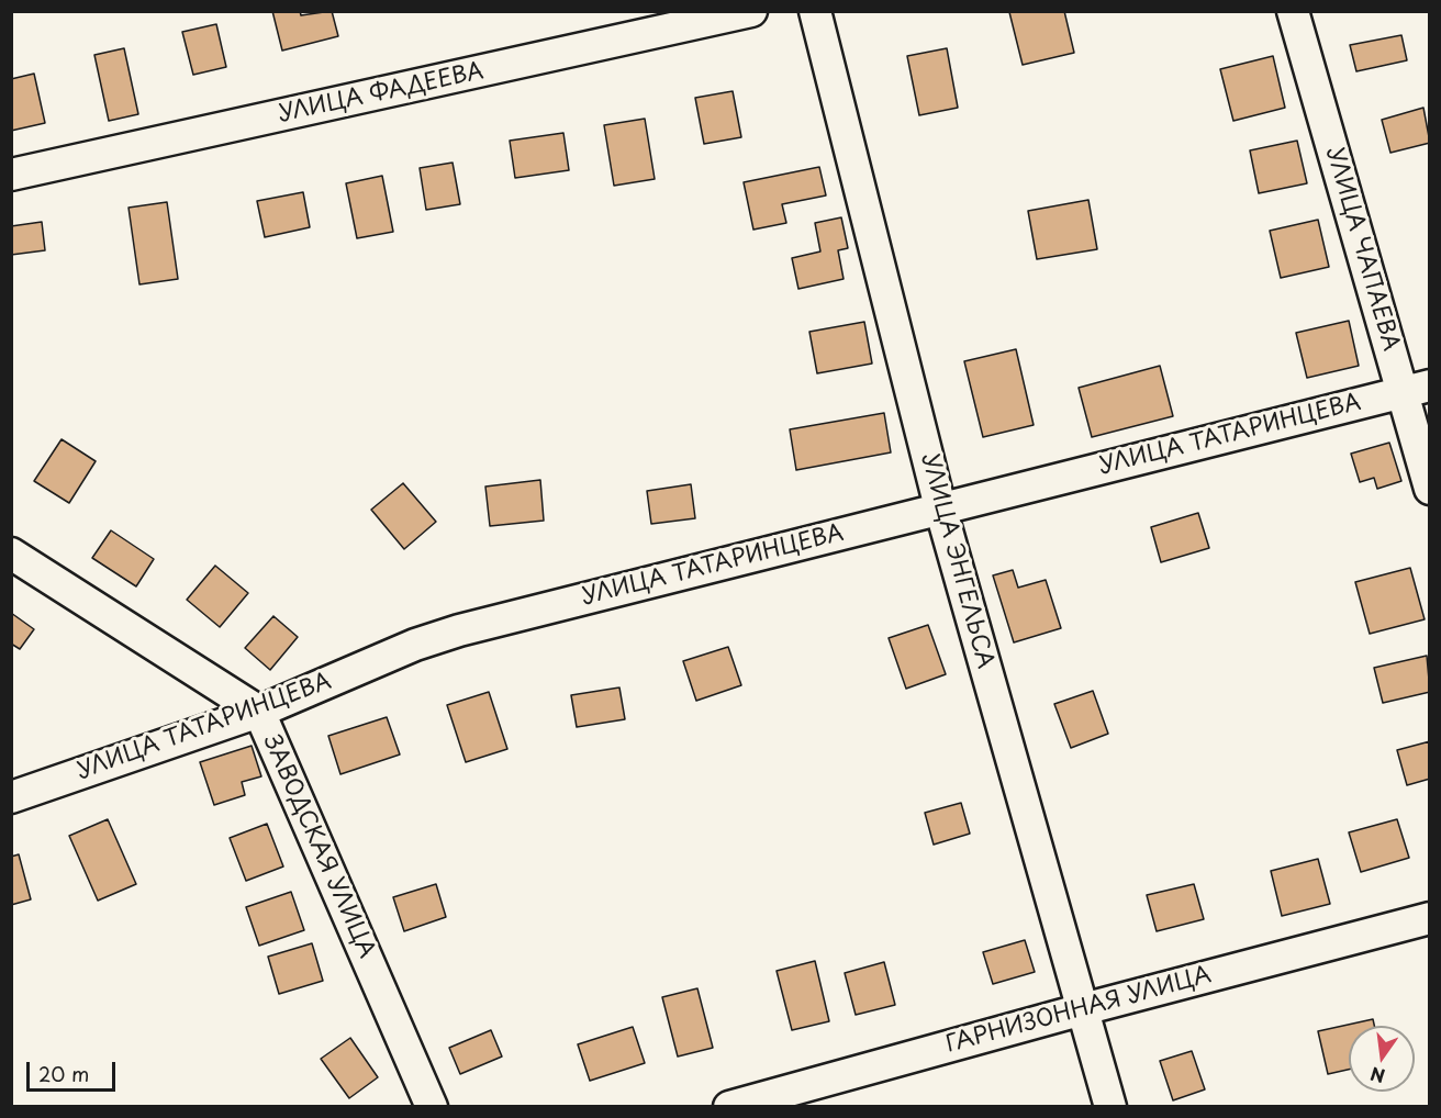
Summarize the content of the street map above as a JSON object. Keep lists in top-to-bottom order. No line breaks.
{"streets":{"street":["УЛИЦА ФАДЕЕВА","УЛИЦА ЧАПАЕВА","УЛИЦА ТАТАРИНЦЕВА","УЛИЦА ЭНГЕЛЬСА","ЗАВОДСКАЯ УЛИЦА","ГАРНИЗОННАЯ УЛИЦА"]},"crossings":[["УЛИЦА ЧАПАЕВА","УЛИЦА ТАТАРИНЦЕВА"],["УЛИЦА ТАТАРИНЦЕВА","УЛИЦА ЭНГЕЛЬСА"],["УЛИЦА ТАТАРИНЦЕВА","ЗАВОДСКАЯ УЛИЦА"],["УЛИЦА ЭНГЕЛЬСА","ГАРНИЗОННАЯ УЛИЦА"]],"scale_bar":"20 m","north":"bottom"}
